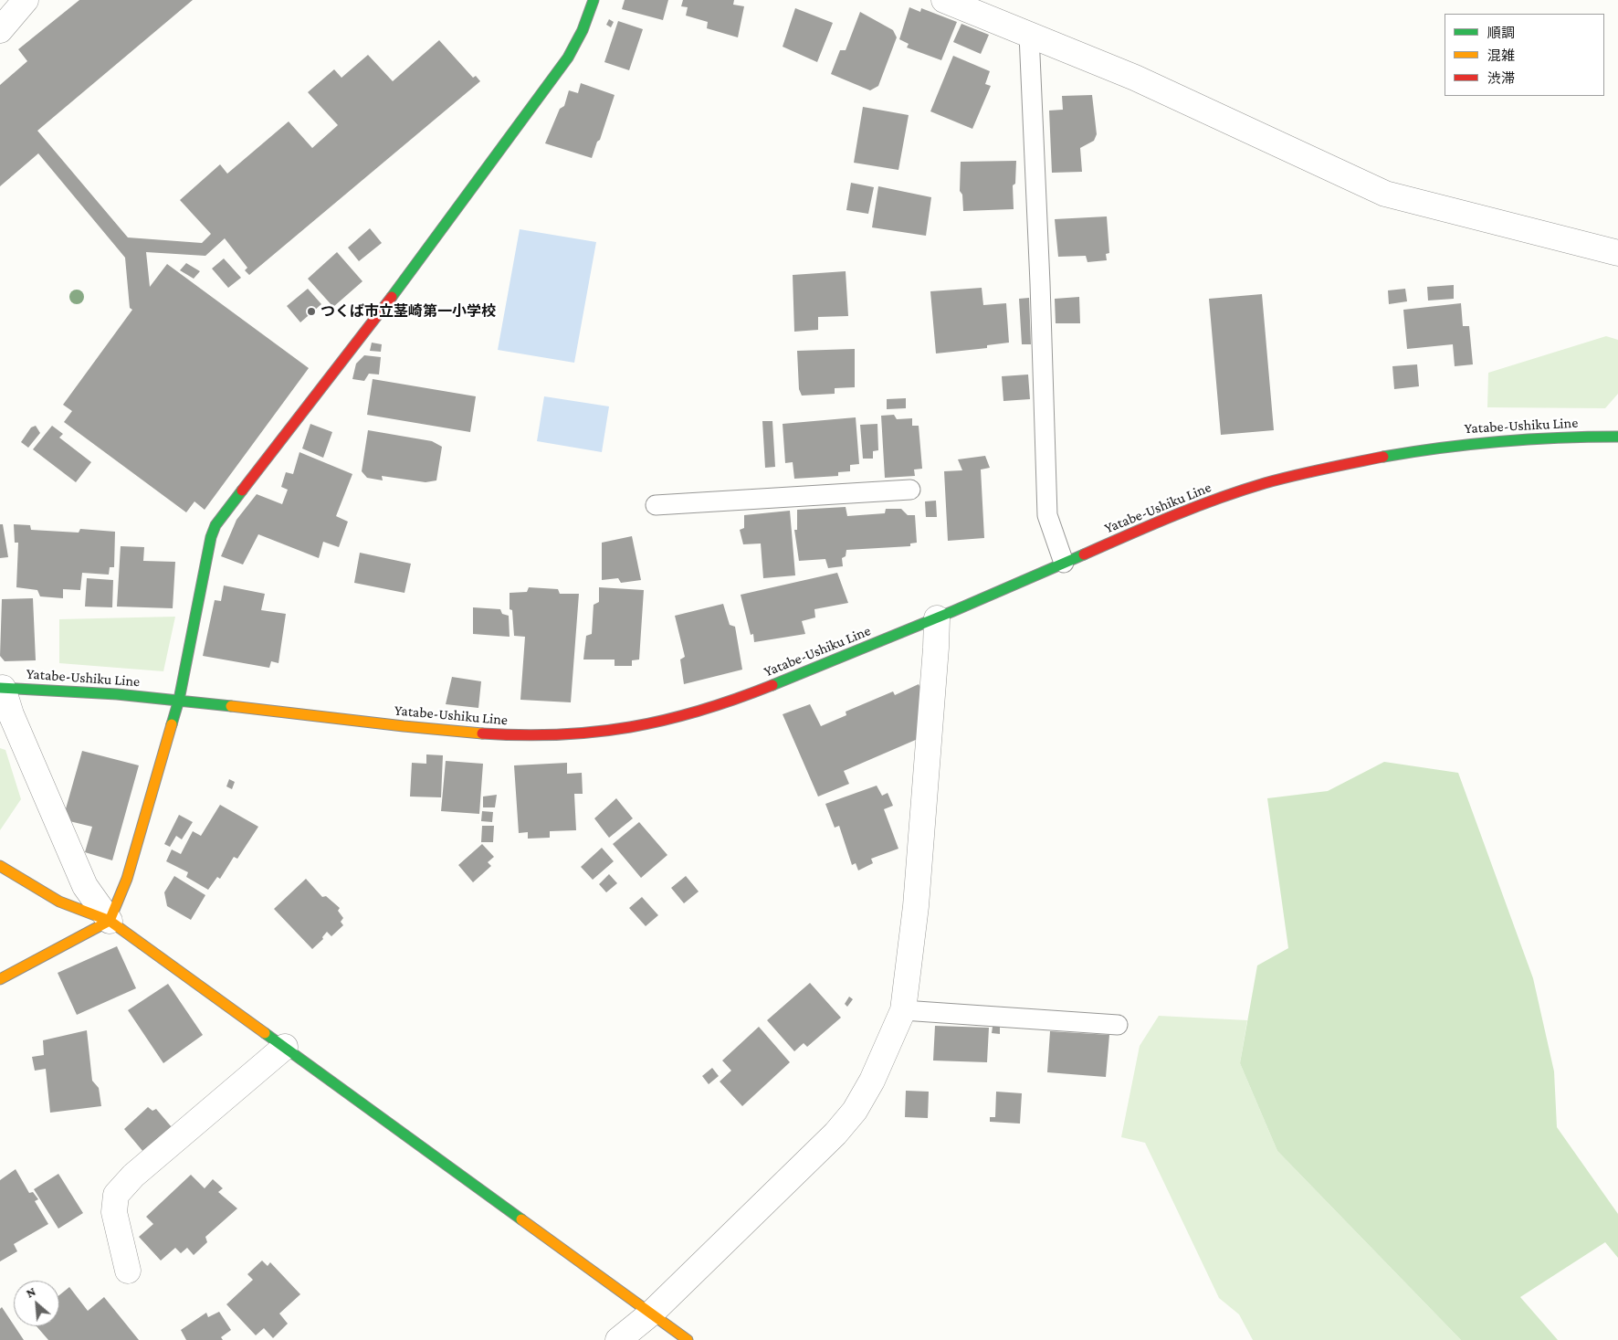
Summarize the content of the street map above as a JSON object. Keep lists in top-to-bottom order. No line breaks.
{"streets":{"street":["Yatabe-Ushiku Line"]},"places":["つくば市立茎崎第一小学校"],"legend":["順調","混雑","渋滞"],"north":"top left"}
